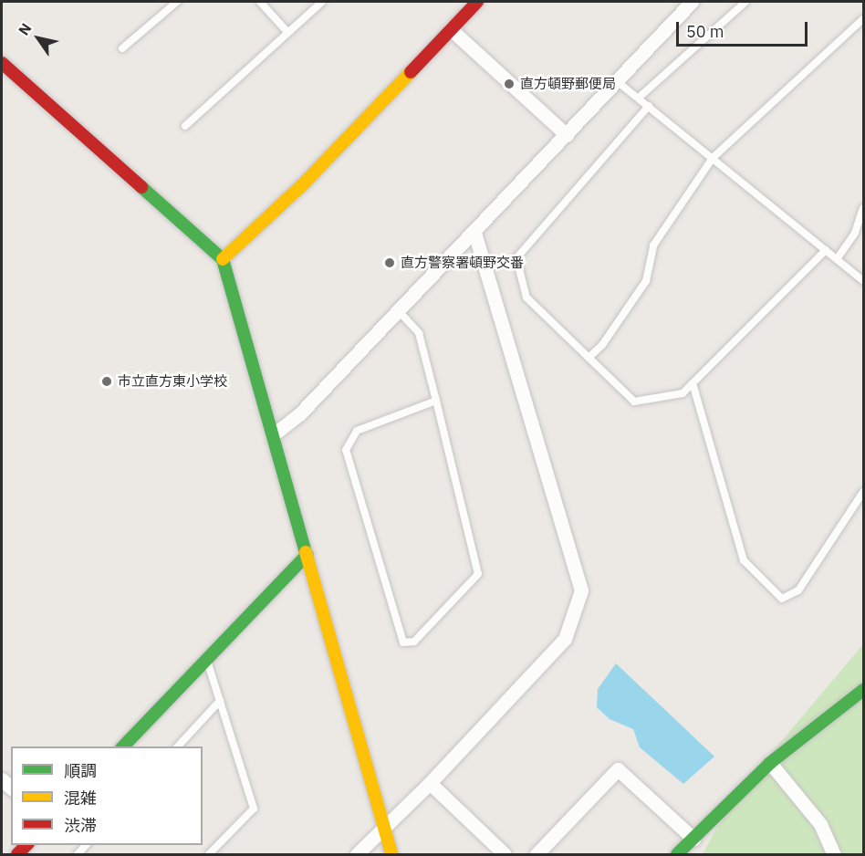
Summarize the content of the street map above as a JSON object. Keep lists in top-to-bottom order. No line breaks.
{"places":["直方頓野郵便局","直方警察署頓野交番","市立直方東小学校"],"legend":["順調","混雑","渋滞"],"scale_bar":"50 m","north":"top left"}
